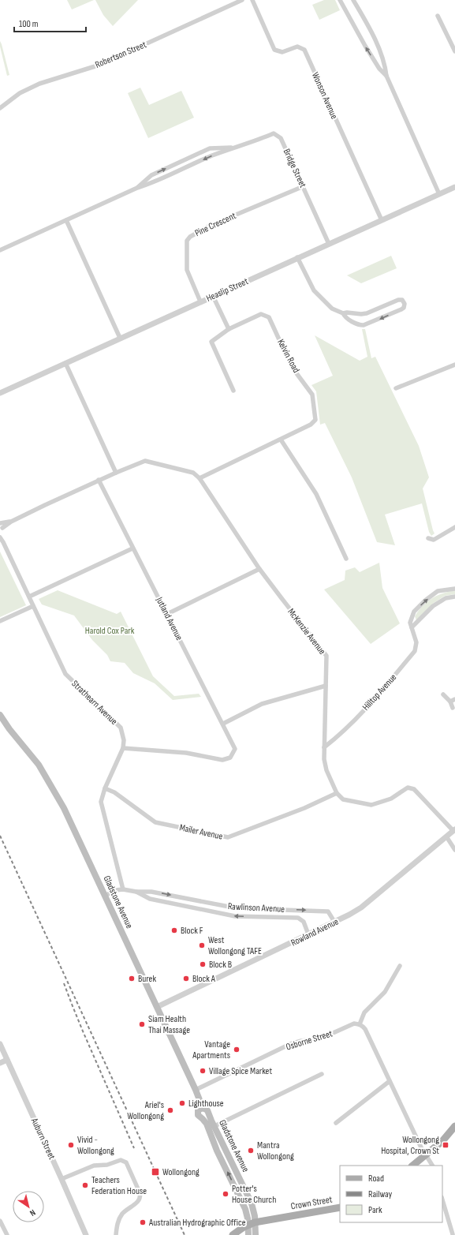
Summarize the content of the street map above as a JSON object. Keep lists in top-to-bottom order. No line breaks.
{"streets":{"main road":["Gladstone Avenue","Crown Street"],"street":["Robertson Street","Wonson Avenue","Bridge Street","Pine Crescent","Heaslip Street","Kelvin Road","Jutland Avenue","McKenzie Avenue","Hilltop Avenue","Strathearn Avenue","Mailer Avenue","Rawlinson Avenue","Rowland Avenue","Osborne Street","Auburn Street"]},"crossings":[["Wonson Avenue","Heaslip Street"],["Bridge Street","Pine Crescent"],["Bridge Street","Heaslip Street"],["Pine Crescent","Heaslip Street"],["Kelvin Road","McKenzie Avenue"],["Jutland Avenue","McKenzie Avenue"],["Jutland Avenue","Strathearn Avenue"],["McKenzie Avenue","Hilltop Avenue"],["McKenzie Avenue","Strathearn Avenue"],["McKenzie Avenue","Mailer Avenue"],["Strathearn Avenue","Mailer Avenue"],["Strathearn Avenue","Rawlinson Avenue"],["Gladstone Avenue","Rawlinson Avenue"],["Gladstone Avenue","Rowland Avenue"],["Gladstone Avenue","Osborne Street"],["Gladstone Avenue","Crown Street"],["Rawlinson Avenue","Rowland Avenue"]],"parks":["Harold Cox Park"],"places":{"other":["Block F","West Wollongong TAFE","Block B","Burek","Block A","Siam Health Thai Massage","Vantage Apartments","Village Spice Market","Lighthouse","Ariel's Wollongong","Vivid - Wollongong","Mantra Wollongong","Teachers Federation House","Potter's House Church","Australian Hydrographic Office"],"transit":["Wollongong Hospital, Crown St","Wollongong"]},"legend":["Road","Railway","Park"],"scale_bar":"100 m","north":"bottom right"}
